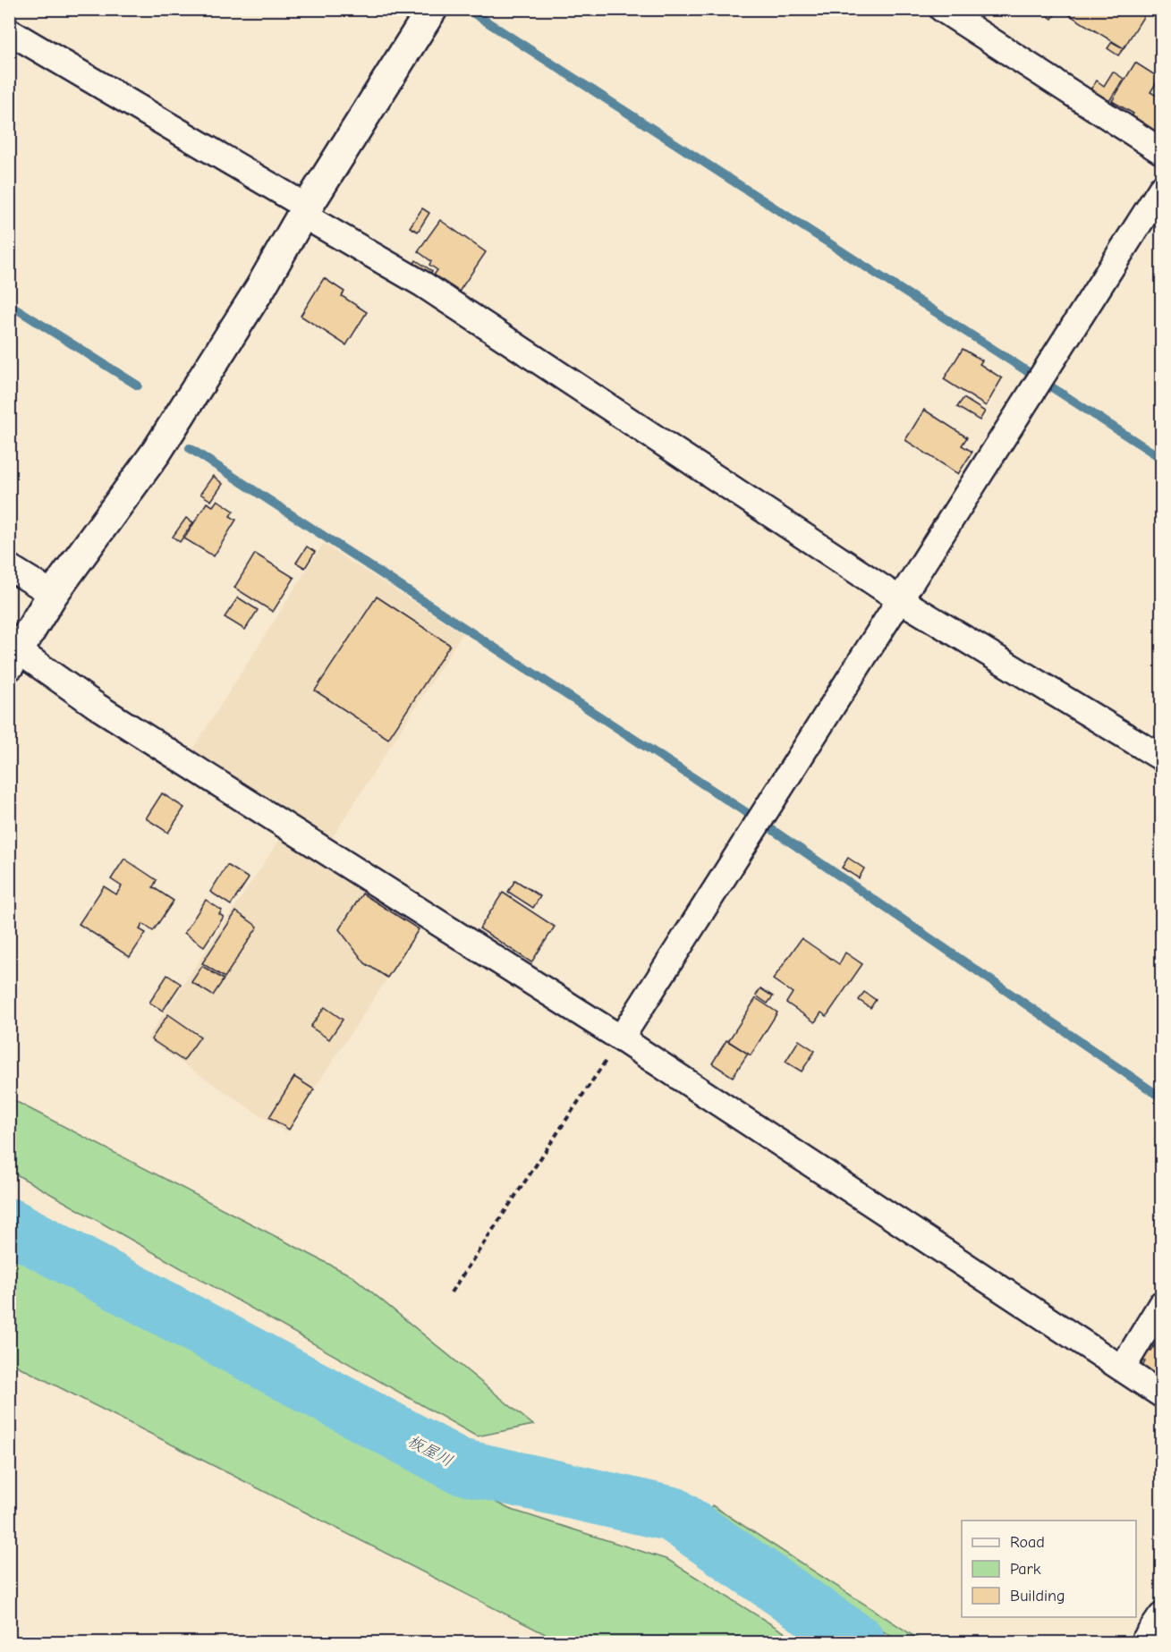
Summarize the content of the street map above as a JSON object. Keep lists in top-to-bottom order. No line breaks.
{"water":["板屋川"],"legend":["Road","Park","Building"]}
